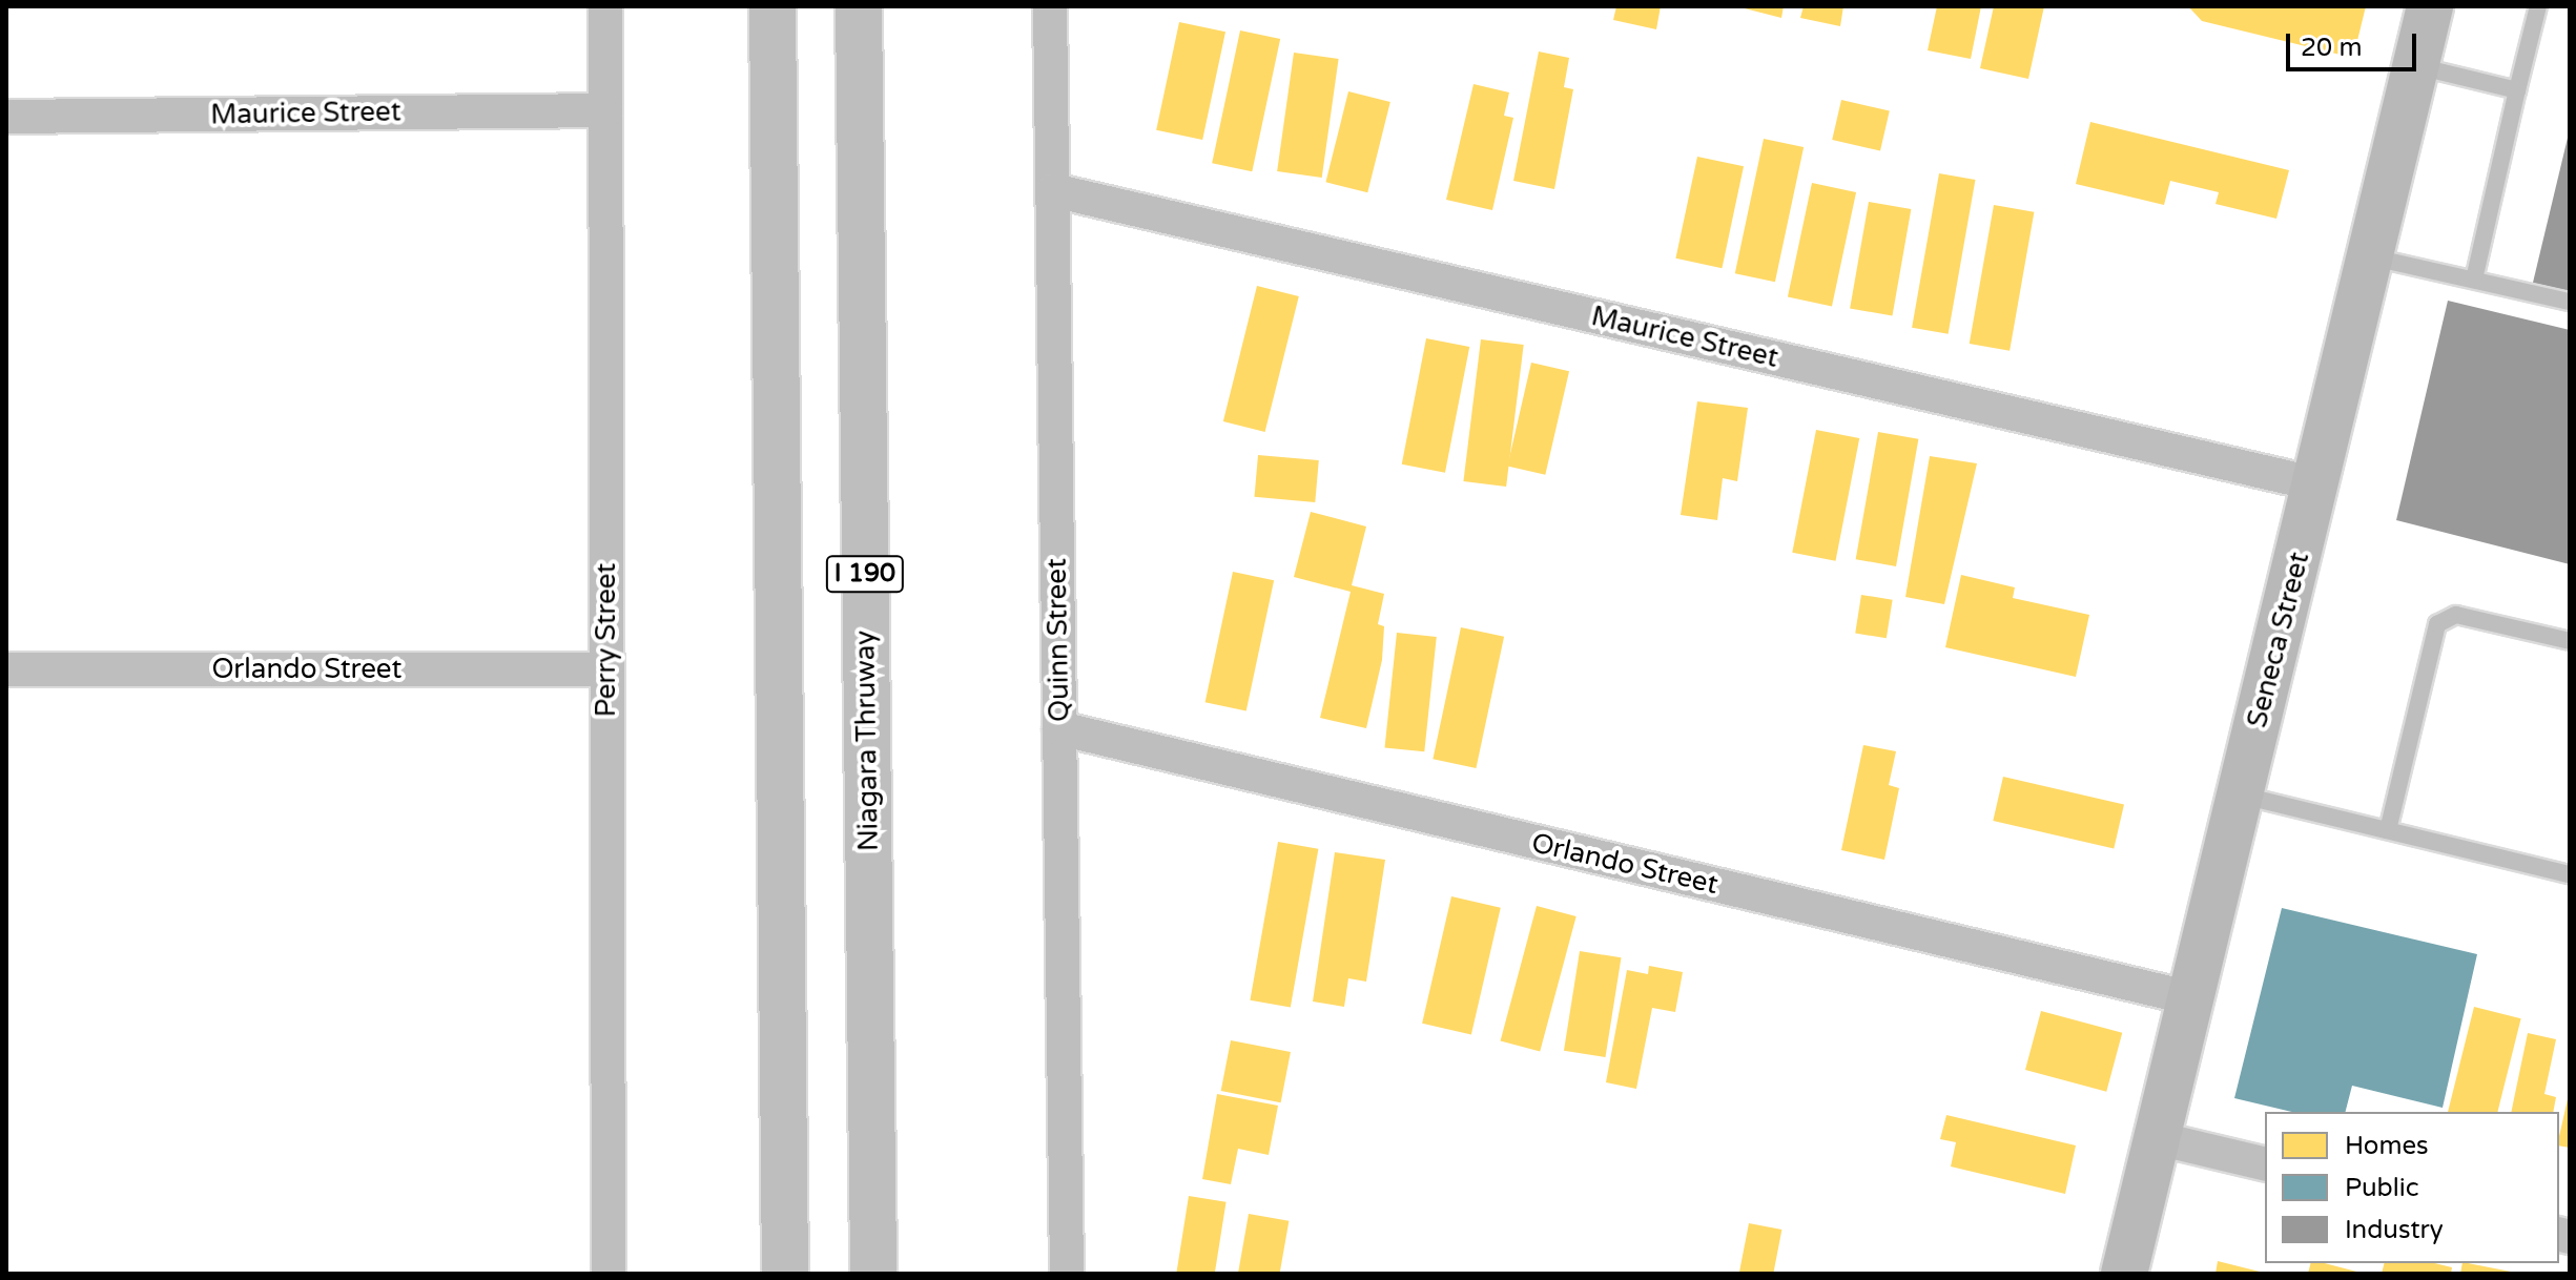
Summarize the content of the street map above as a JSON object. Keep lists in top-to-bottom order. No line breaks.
{"streets":{"highway":["I 190","Niagara Thruway"],"main road":["Seneca Street"],"street":["Maurice Street","Perry Street","Quinn Street","Orlando Street"]},"crossings":[["Maurice Street","Perry Street"],["Maurice Street","Quinn Street"],["Maurice Street","Seneca Street"],["Perry Street","Orlando Street"],["Quinn Street","Orlando Street"],["Seneca Street","Orlando Street"]],"legend":["Homes","Public","Industry"],"scale_bar":"20 m"}
